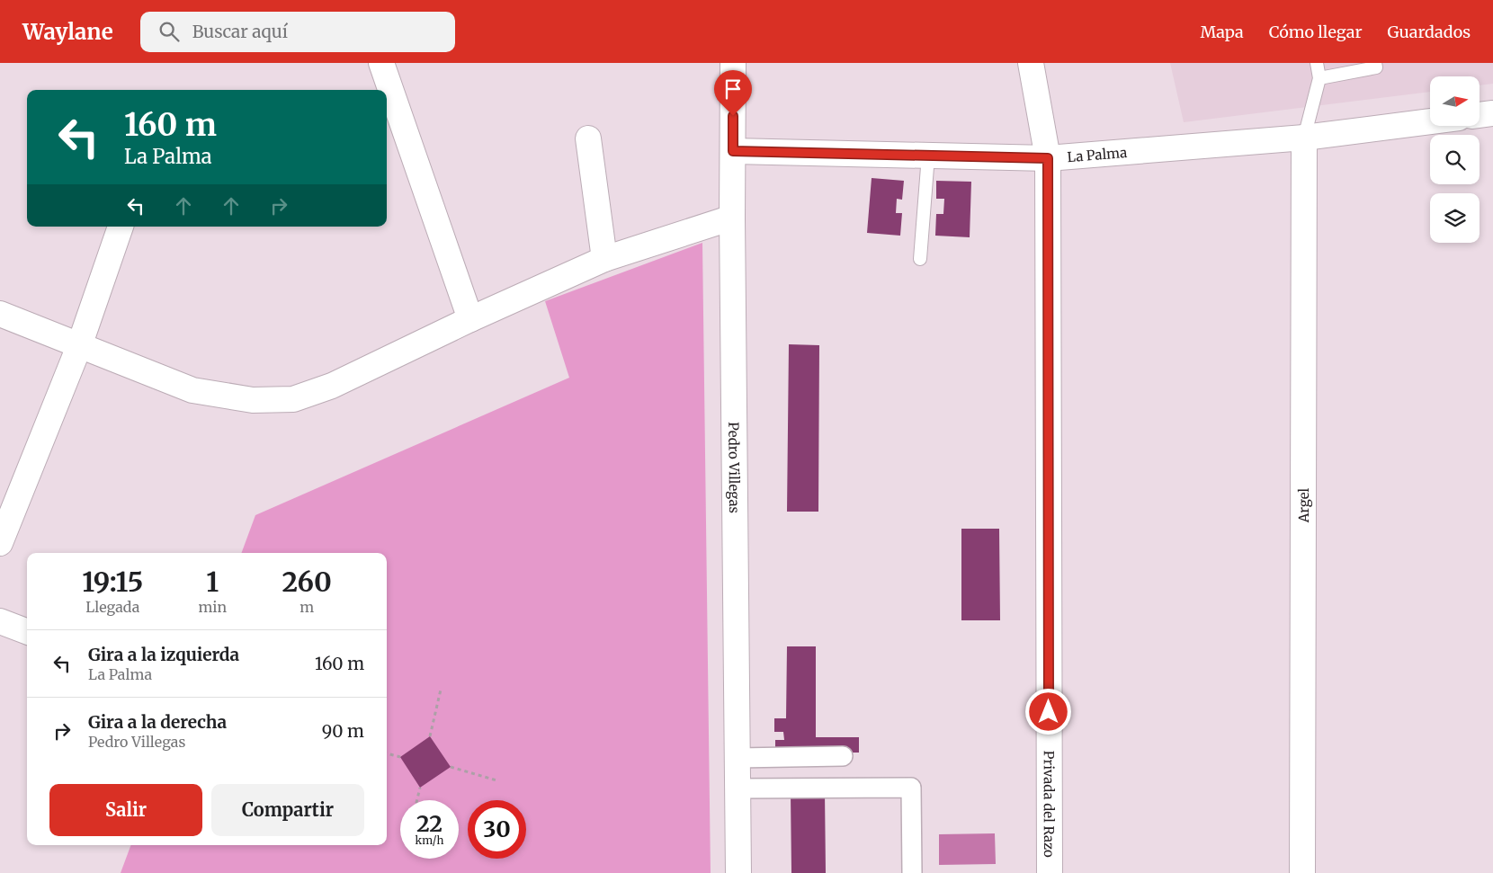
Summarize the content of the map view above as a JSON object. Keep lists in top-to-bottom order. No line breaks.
{"streets":{"street":["La Palma","Pedro Villegas","Argel","Privada del Razo"]},"crossings":[["La Palma","Pedro Villegas"],["La Palma","Argel"],["La Palma","Privada del Razo"]],"north":"right","page":{"header":"Waylane","search":"Buscar aquí","nav":["Mapa","Cómo llegar","Guardados"],"turn":["160 m","La Palma"],"eta":["19:15","Llegada","1","min","260","m"],"list":[{"name":"Gira a la izquierda","note":"La Palma","value":"160 m"},{"name":"Gira a la derecha","note":"Pedro Villegas","value":"90 m"}],"buttons":["Salir","Compartir"],"speed":"22 km/h","limit":"30"}}
